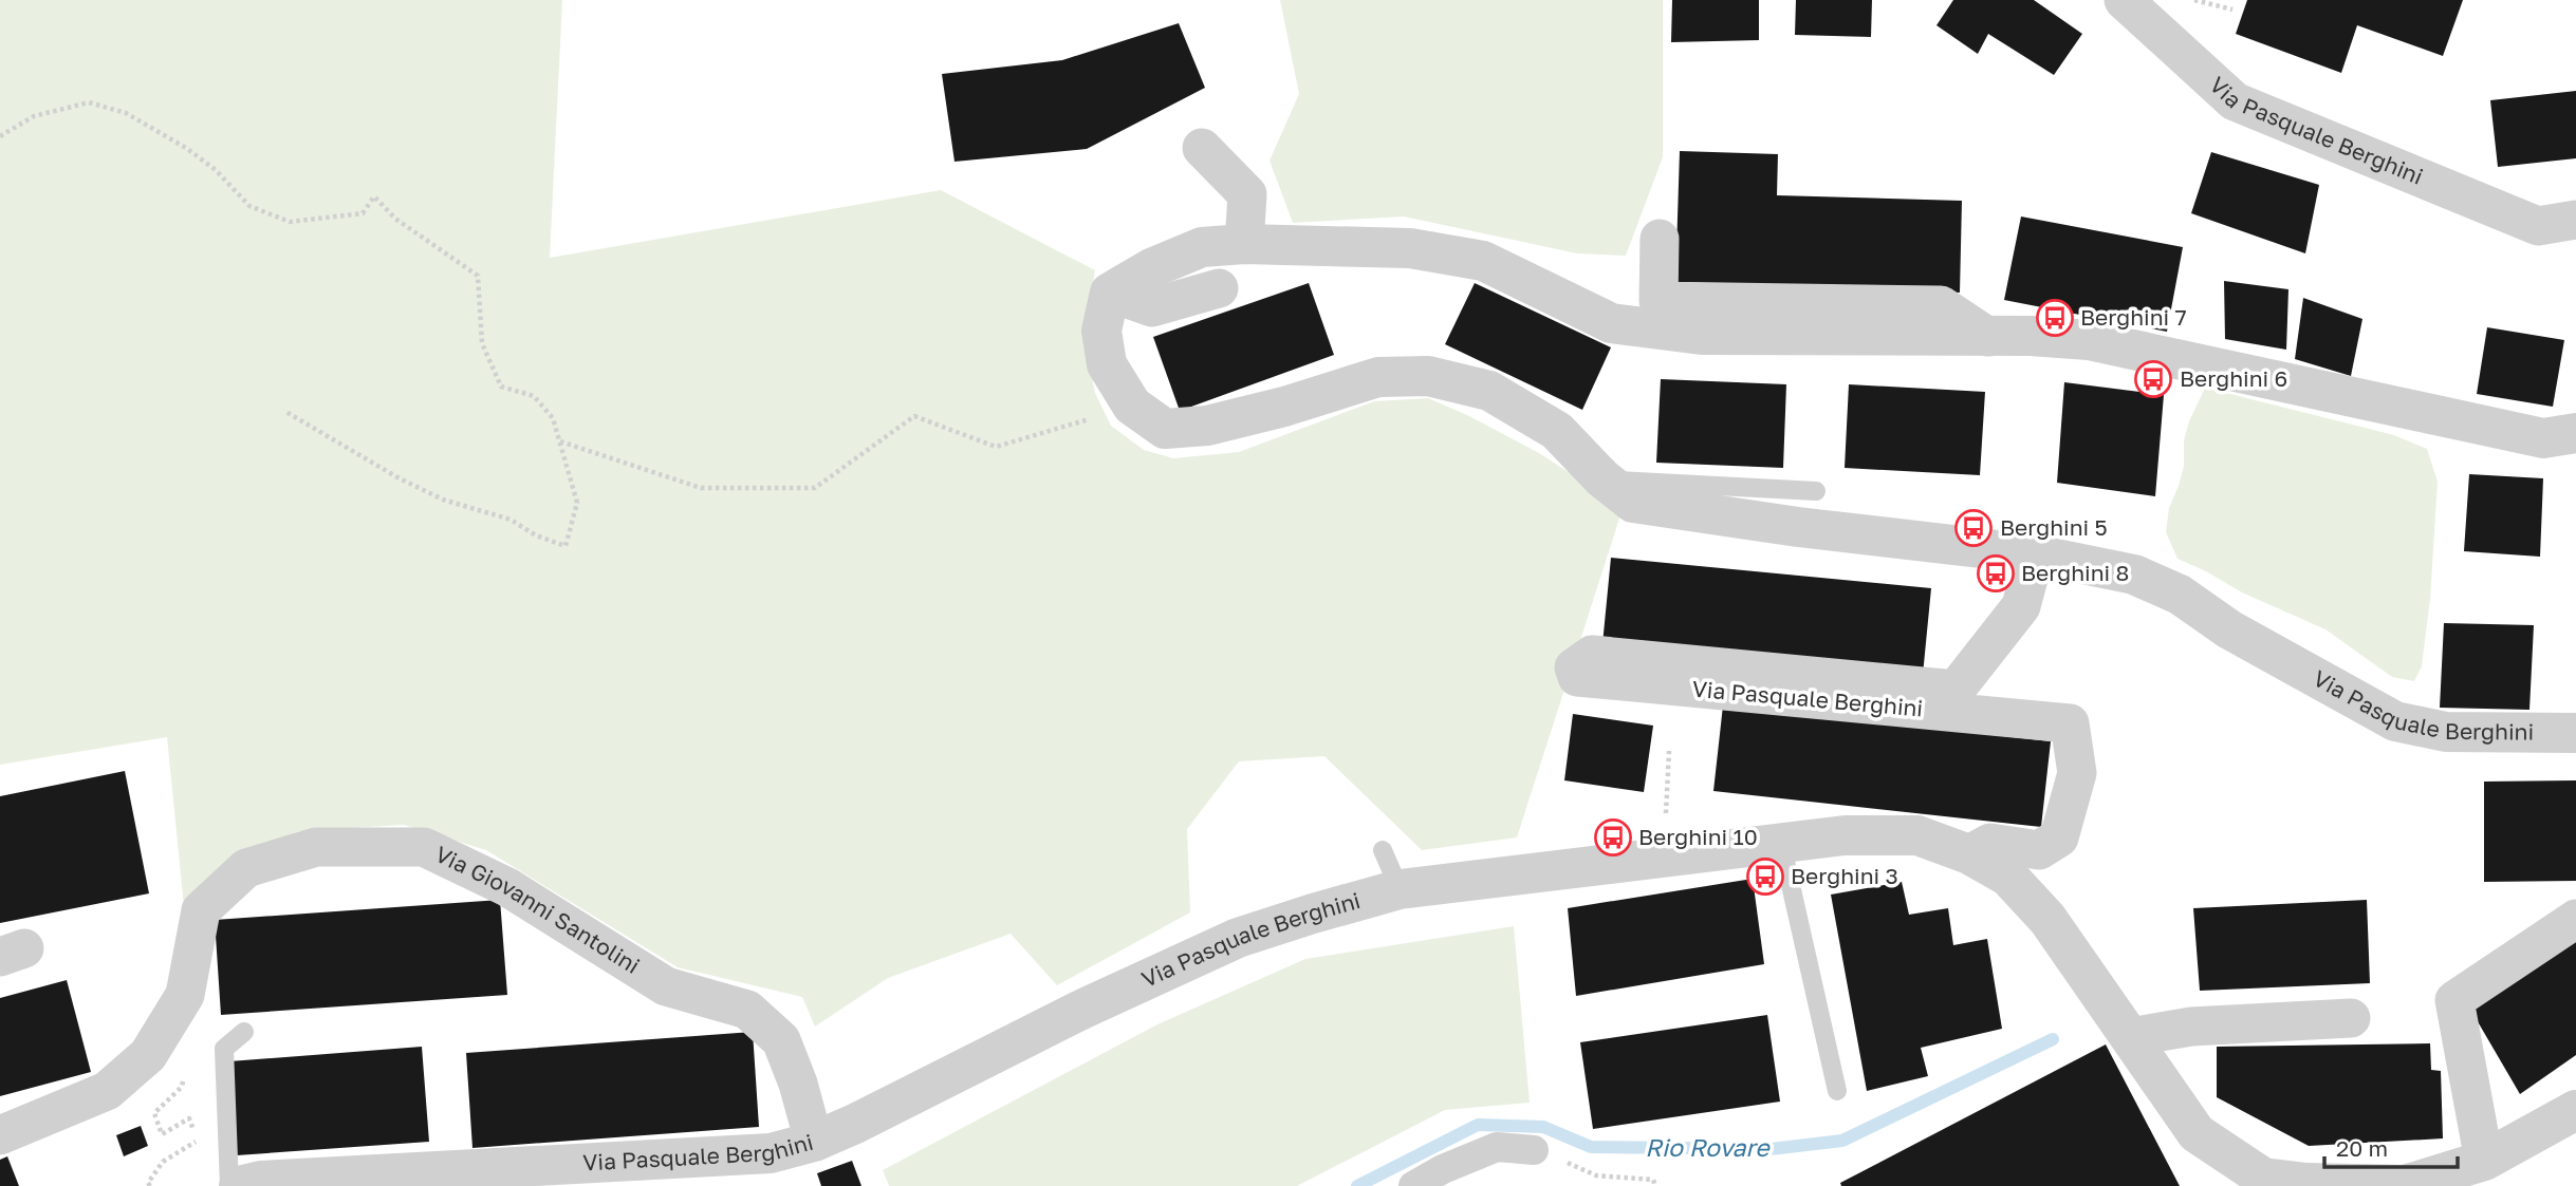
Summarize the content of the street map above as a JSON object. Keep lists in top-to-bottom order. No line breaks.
{"streets":{"street":["Via Pasquale Berghini","Via Giovanni Santolini"]},"crossings":[["Via Pasquale Berghini","Via Giovanni Santolini"]],"water":["Rio Rovare"],"places":{"bus stop":["Berghini 7","Berghini 6","Berghini 5","Berghini 8","Berghini 10","Berghini 3"]},"scale_bar":"20 m"}
